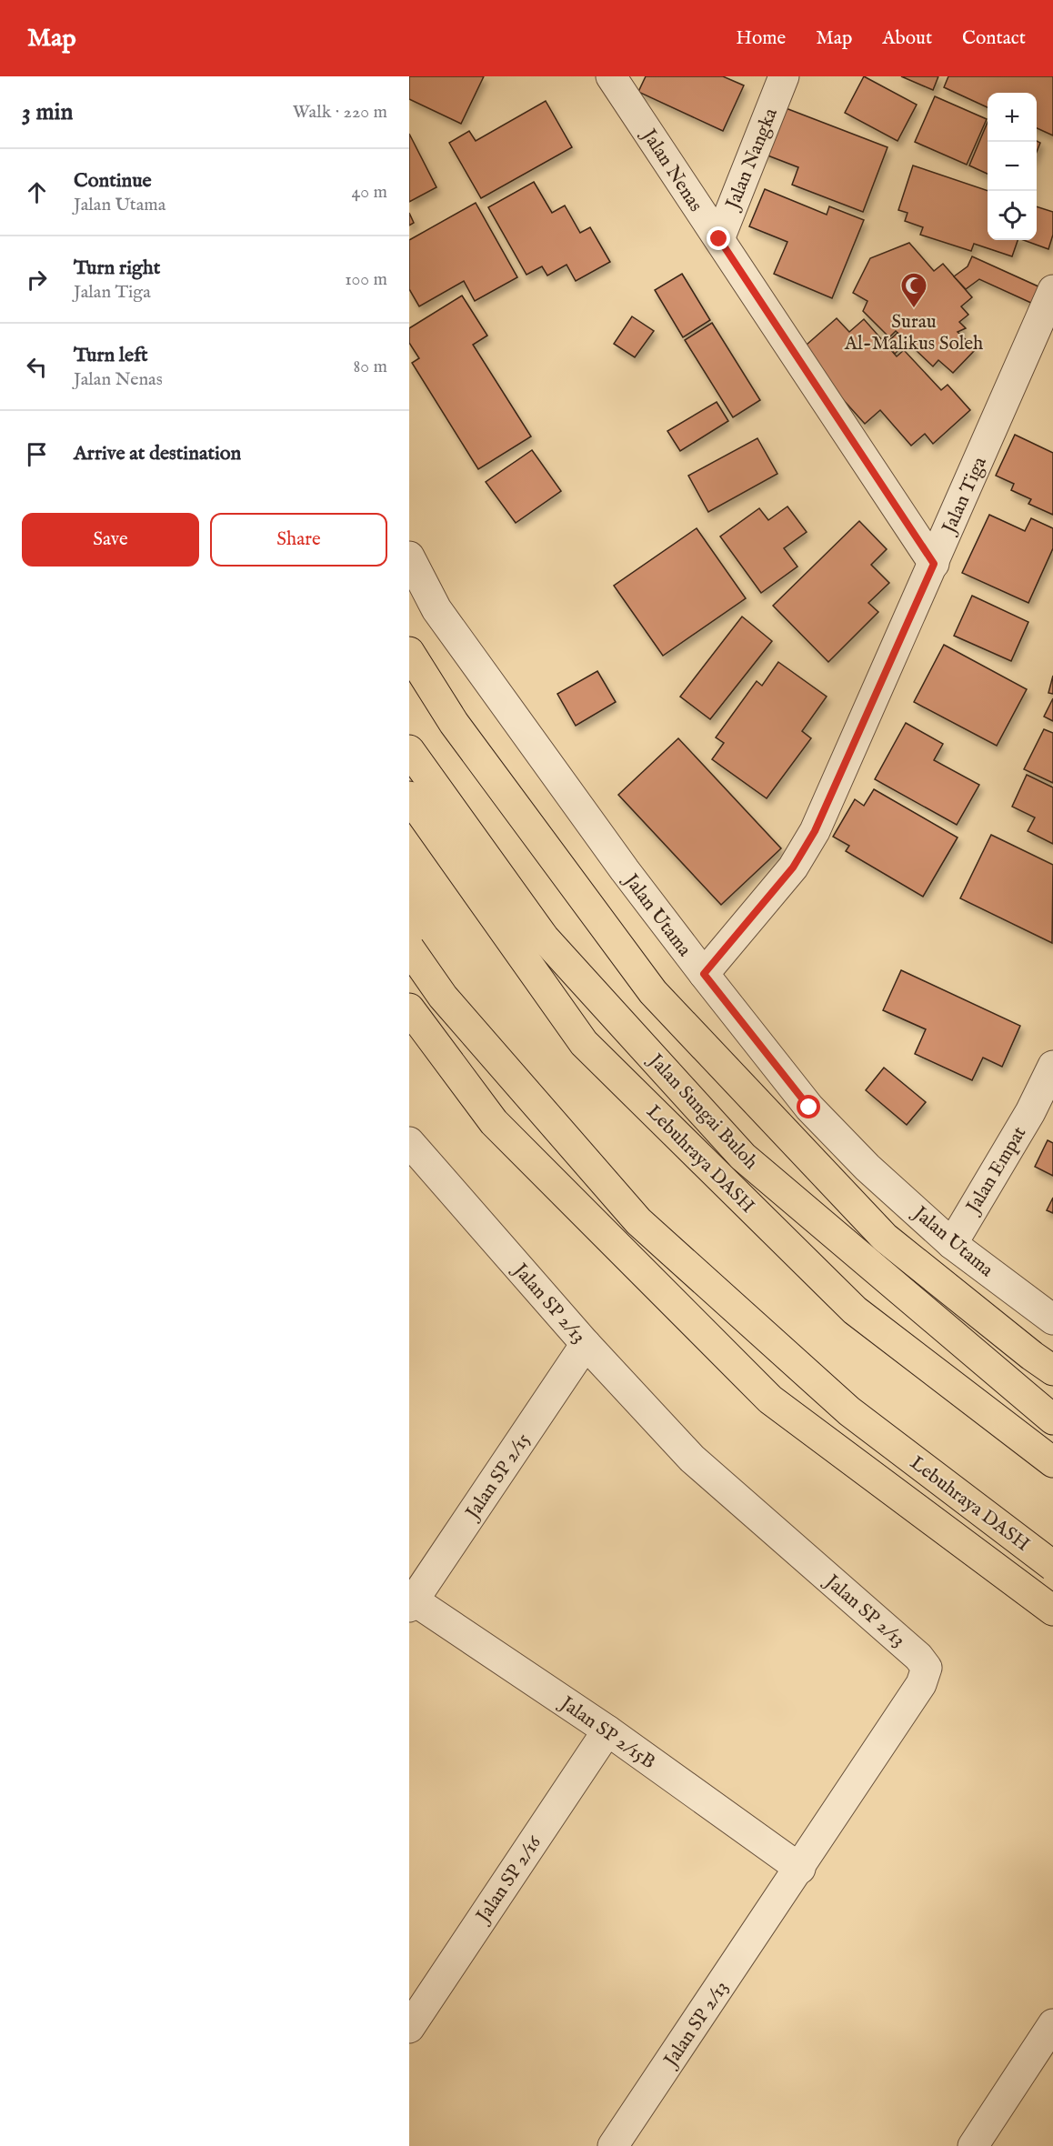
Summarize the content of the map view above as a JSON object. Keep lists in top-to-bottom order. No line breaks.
{"streets":{"highway":["Jalan Sungai Buloh","Lebuhraya DASH"],"street":["Jalan Nangka","Jalan Nenas","Jalan Tiga","Jalan Utama","Jalan Empat","Jalan SP 2/13","Jalan SP 2/15","Jalan SP 2/15B","Jalan SP 2/16"]},"crossings":[["Jalan Nangka","Jalan Nenas"],["Jalan Nenas","Jalan Tiga"],["Jalan Tiga","Jalan Utama"],["Jalan Utama","Jalan Empat"],["Jalan SP 2/13","Jalan SP 2/15"],["Jalan SP 2/13","Jalan SP 2/15B"],["Jalan SP 2/15","Jalan SP 2/15B"],["Jalan SP 2/15B","Jalan SP 2/16"]],"places":{"mosque":["Surau Al-Malikus Soleh"]},"page":{"header":"Map","nav":["Home","Map","About","Contact"],"heading":["3 min","Walk · 220 m"],"map_buttons":["+","−"],"list":[["Continue","Jalan Utama","40 m"],["Turn right","Jalan Tiga","100 m"],["Turn left","Jalan Nenas","80 m"],"Arrive at destination"],"buttons":["Save","Share"]}}
